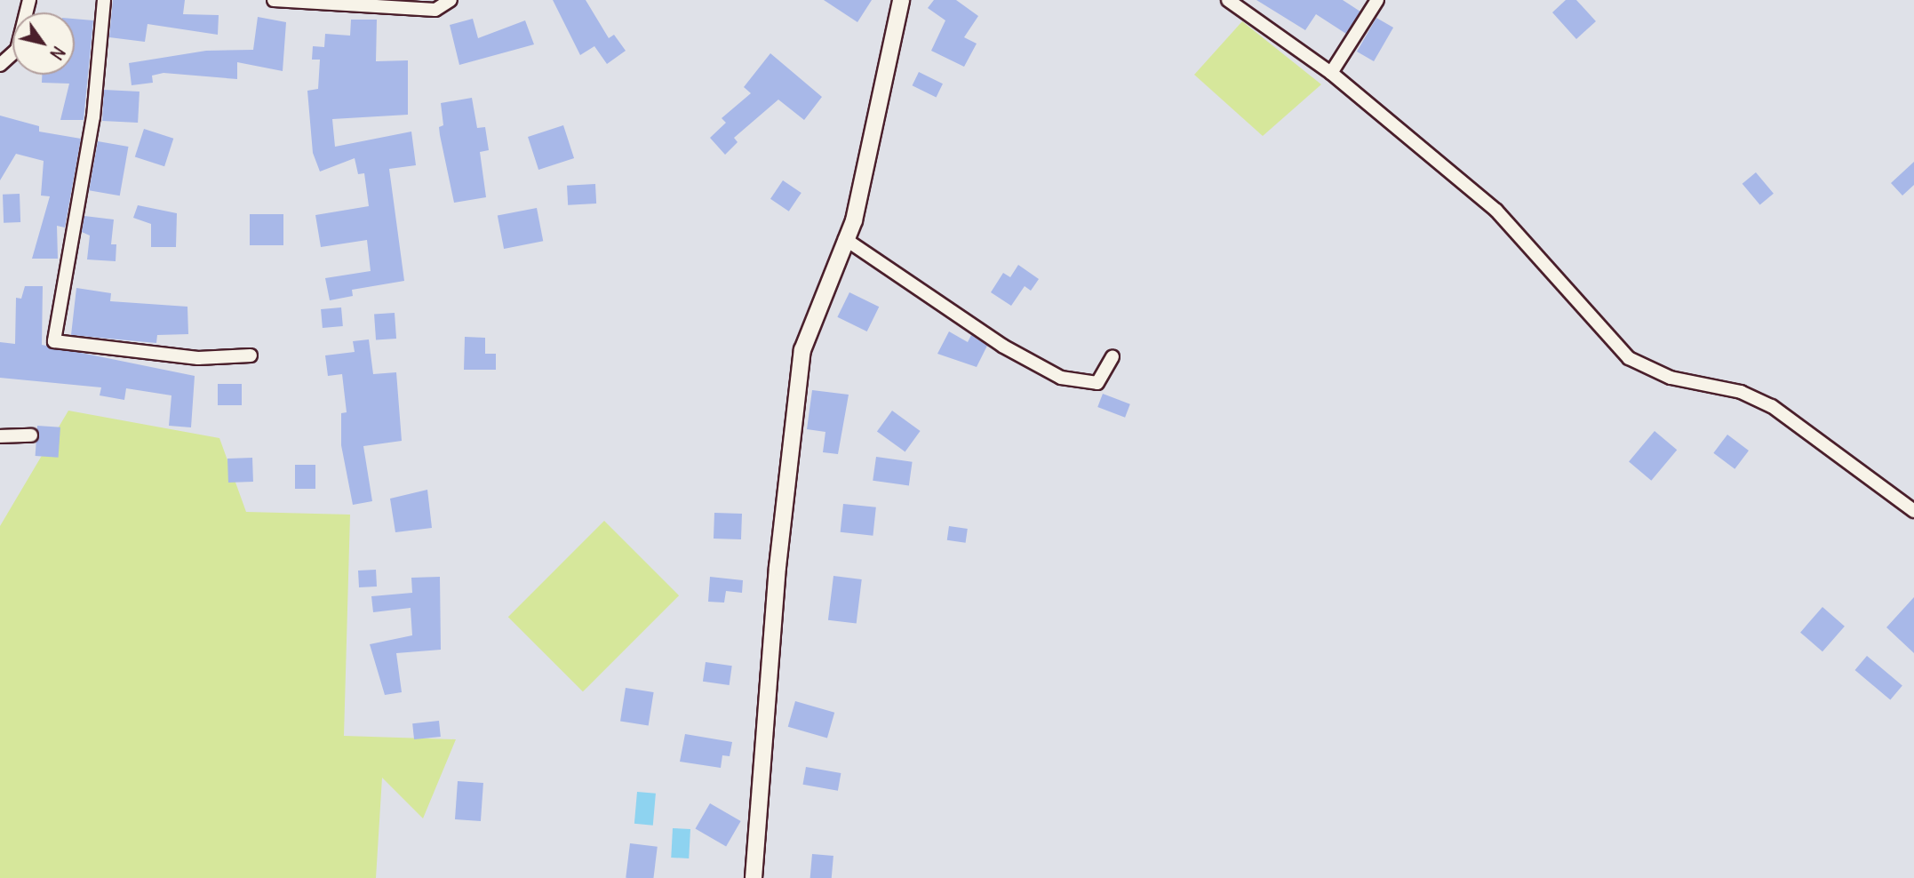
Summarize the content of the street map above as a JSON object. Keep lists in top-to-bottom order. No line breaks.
{"north":"bottom right"}
